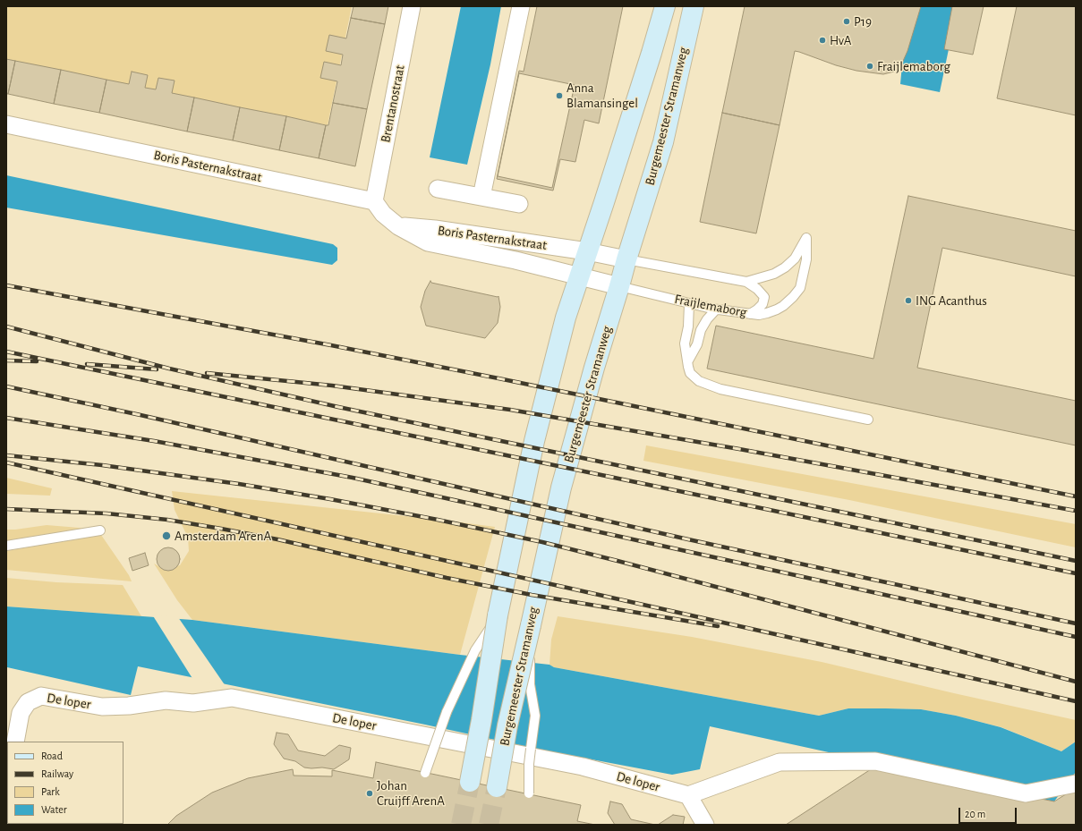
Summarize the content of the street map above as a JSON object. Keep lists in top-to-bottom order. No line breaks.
{"streets":{"main road":["Burgemeester Stramanweg"],"street":["Brentanostraat","Boris Pasternakstraat","De loper"],"lane":["Fraijlemaborg"]},"crossings":[["Brentanostraat","Boris Pasternakstraat"],["Burgemeester Stramanweg","Boris Pasternakstraat"],["Burgemeester Stramanweg","Fraijlemaborg"],["Boris Pasternakstraat","Fraijlemaborg"]],"places":["P19","HvA","Fraijlemaborg","Anna Blamansingel","ING Acanthus","Amsterdam ArenA","Johan Cruijff ArenA"],"legend":["Road","Railway","Park","Water"],"scale_bar":"20 m"}
